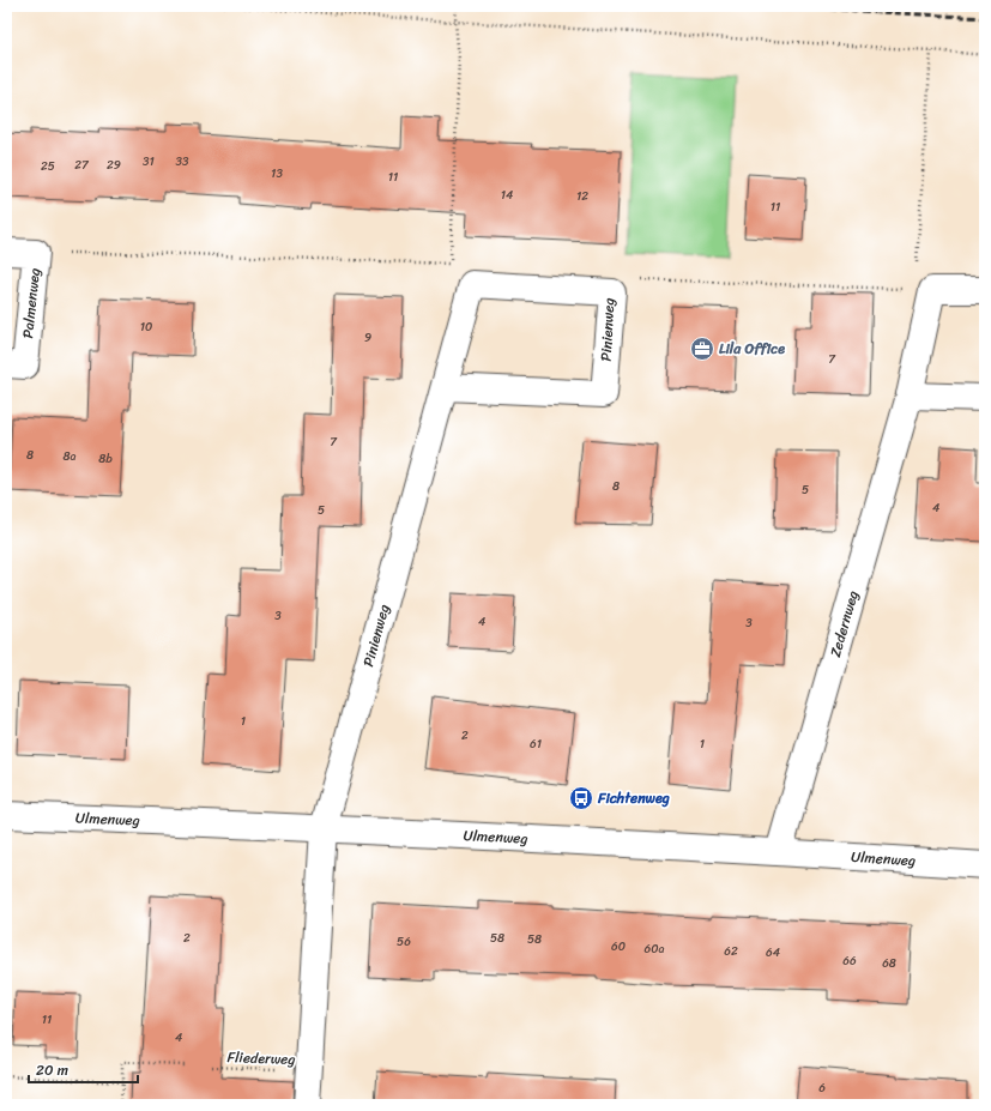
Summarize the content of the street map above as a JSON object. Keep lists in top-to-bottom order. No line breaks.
{"streets":{"street":["Palmenweg","Pinienweg","Zedernweg","Ulmenweg"],"path":["Fliederweg"]},"crossings":[["Pinienweg","Ulmenweg"],["Zedernweg","Ulmenweg"]],"places":{"office":["Lila Office"],"bus stop":["Fichtenweg"]},"house_numbers":["31","33","27","29","25","13","11","14","12","11","10","9","7","7","8","8a","8b","8","5","4","5","3","4","3","1","2","61","1","2","58","58","56","60","60a","62","64","66","68","11","4","6"],"scale_bar":"20 m"}
